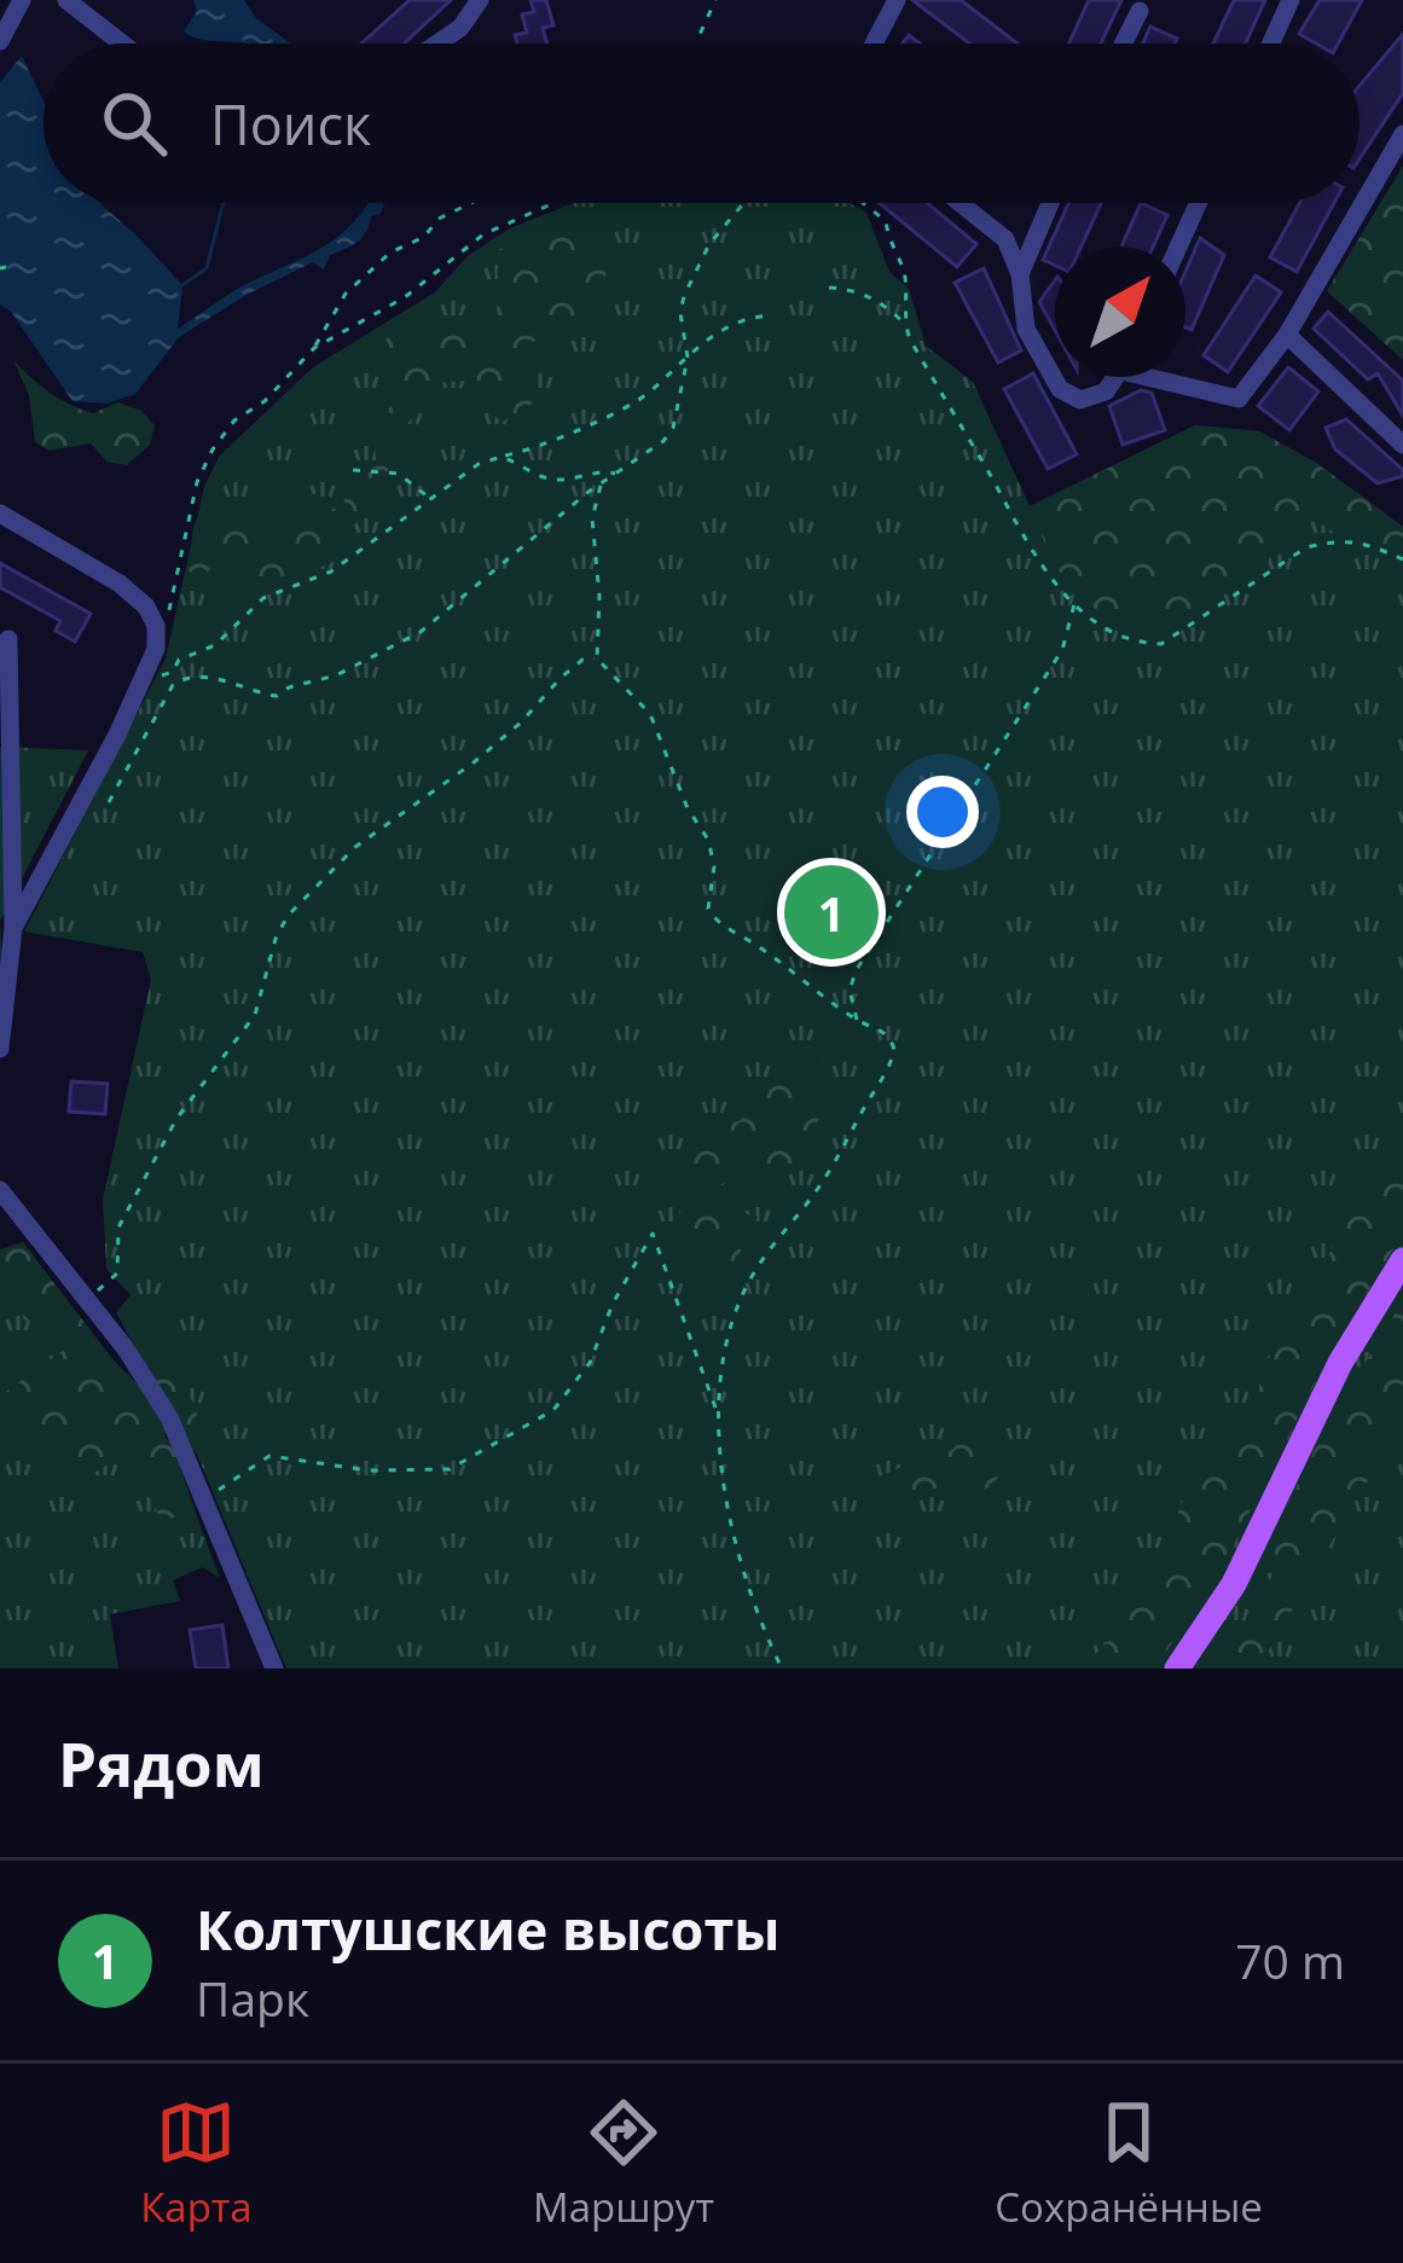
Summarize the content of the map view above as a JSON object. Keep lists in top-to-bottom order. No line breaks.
{"north":"top right","page":{"search":"Поиск","pins":"1","heading":"Рядом","list":[{"mark":"1","name":"Колтушские высоты","note":"Парк","value":"70 m"}],"nav":["Карта","Маршрут","Сохранённые"]}}
